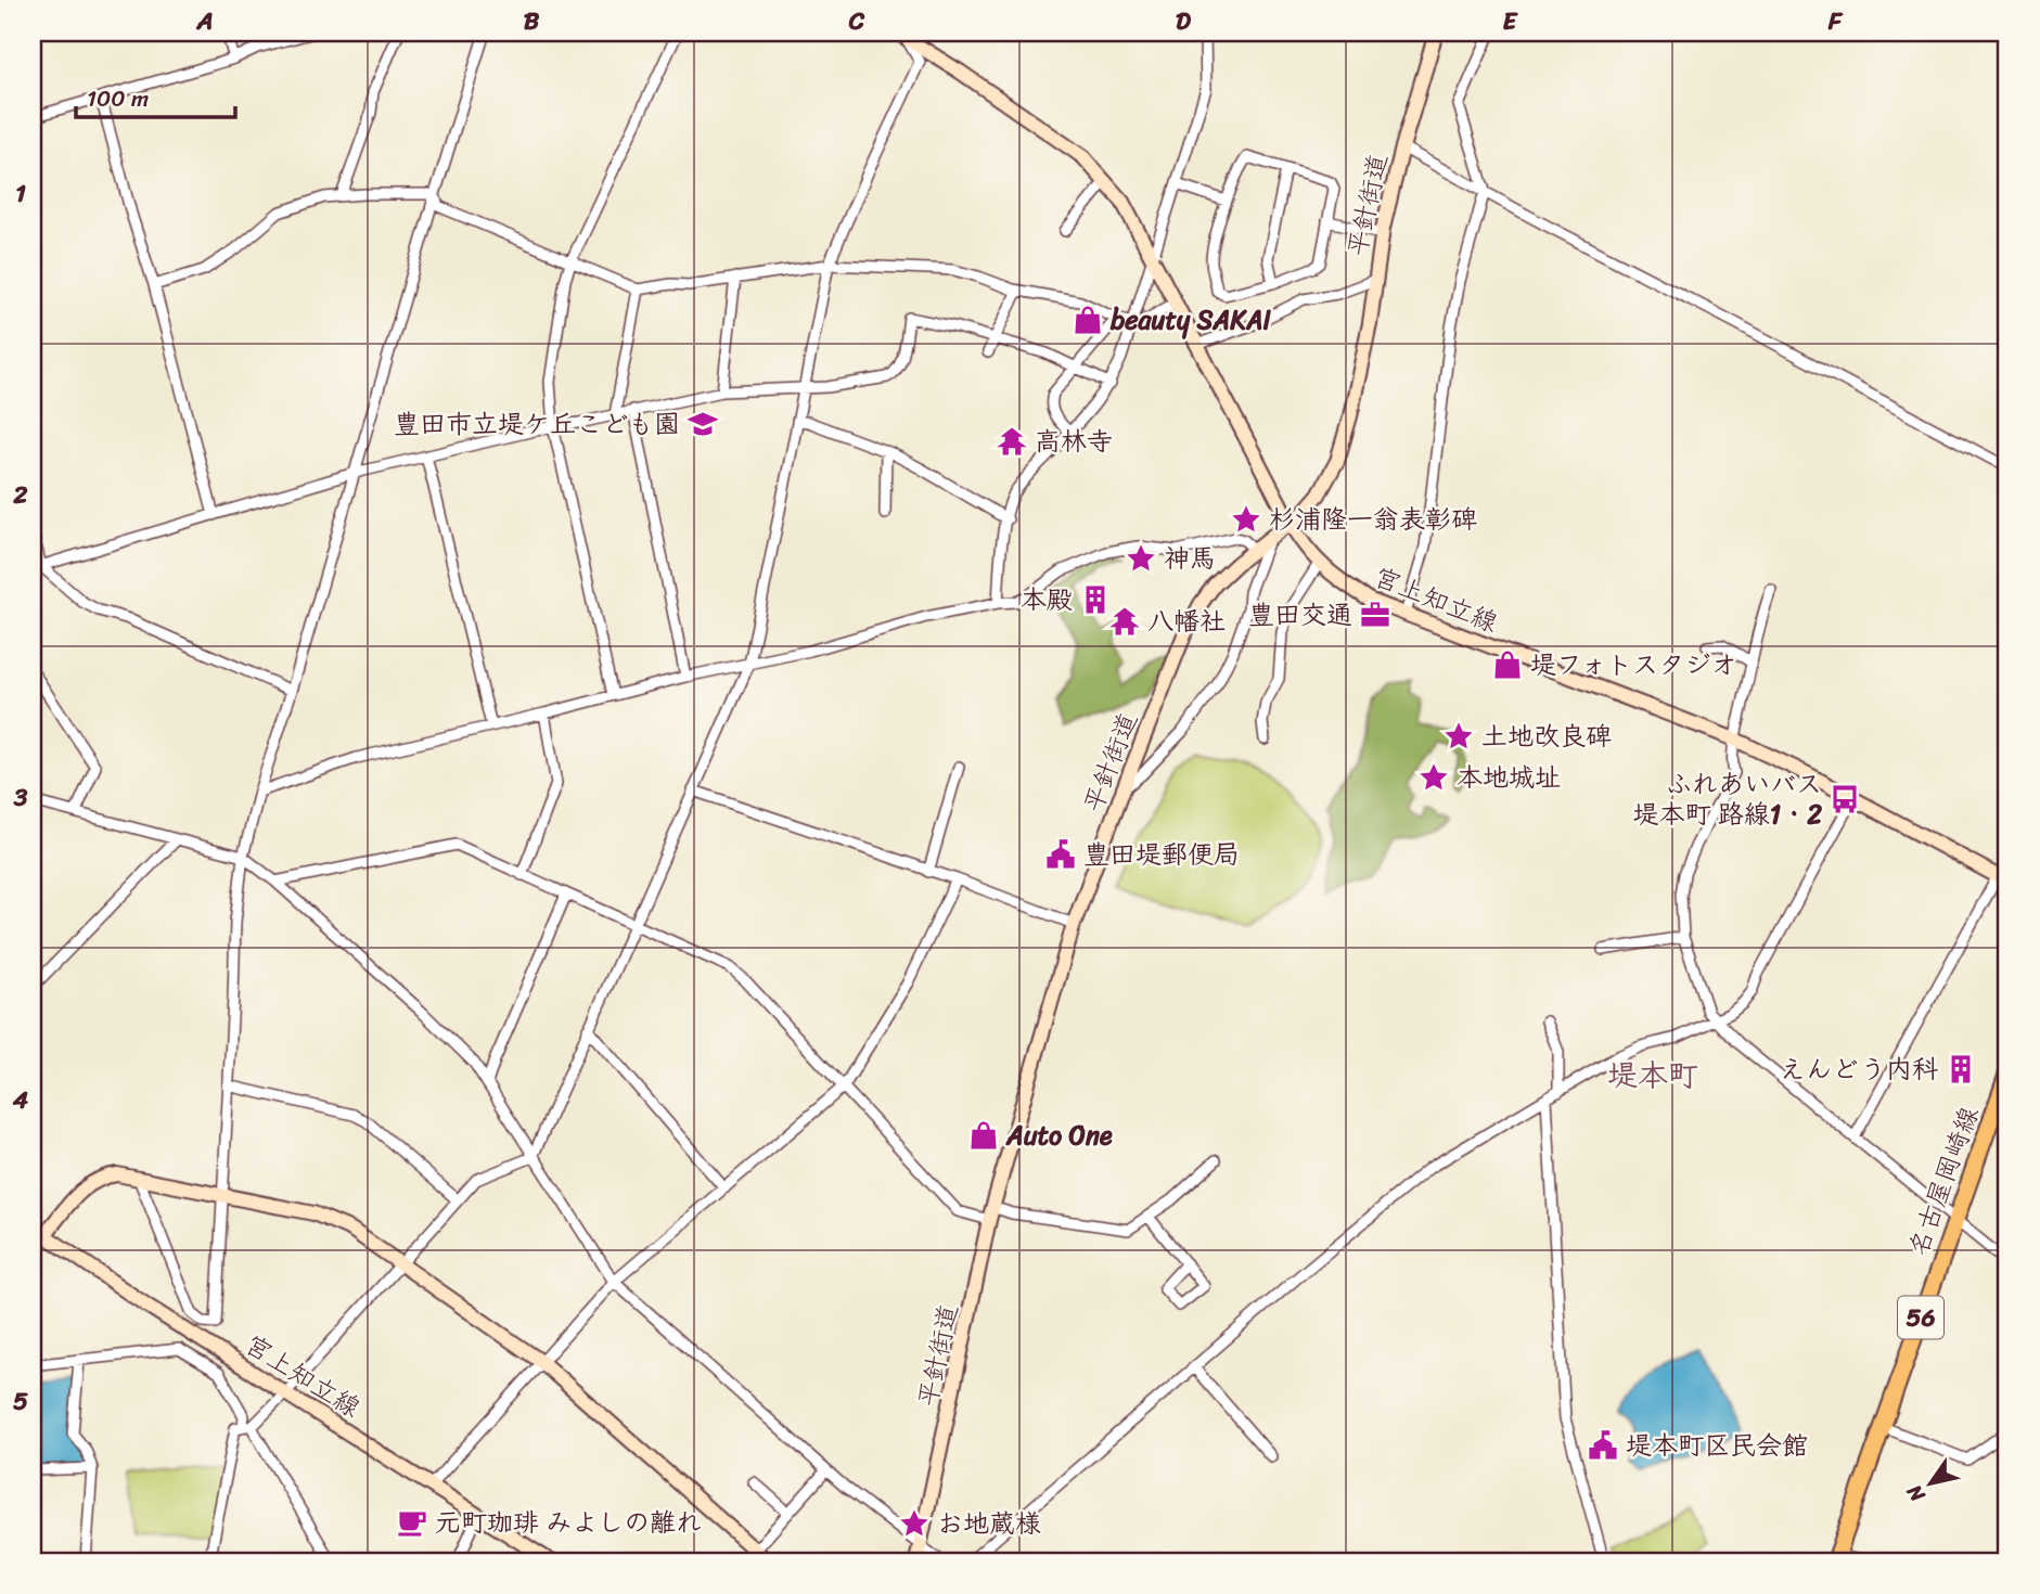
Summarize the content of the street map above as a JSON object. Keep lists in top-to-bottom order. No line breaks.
{"streets":{"main road":["名古屋岡崎線","56"],"street":["平針街道","宮上知立線"]},"crossings":[["平針街道","宮上知立線"]],"districts":["堤本町"],"places":{"shop":["beauty SAKAI","堤フォトスタジオ","Auto One"],"school or university":["豊田市立堤ケ丘こども園"],"temple":["高林寺","八幡社"],"place":["杉浦隆一翁表彰碑","神馬","土地改良碑","本地城址","お地蔵様"],"building":["本殿","えんどう内科"],"office":["豊田交通"],"bus stop":["ふれあいバス 堤本町 路線1・2"],"public building":["豊田堤郵便局","堤本町区民会館"],"cafe":["元町珈琲 みよしの離れ"]},"scale_bar":"100 m","north":"bottom left","grid":{"columns":["A","B","C","D","E","F"],"rows":["1","2","3","4","5"]}}
